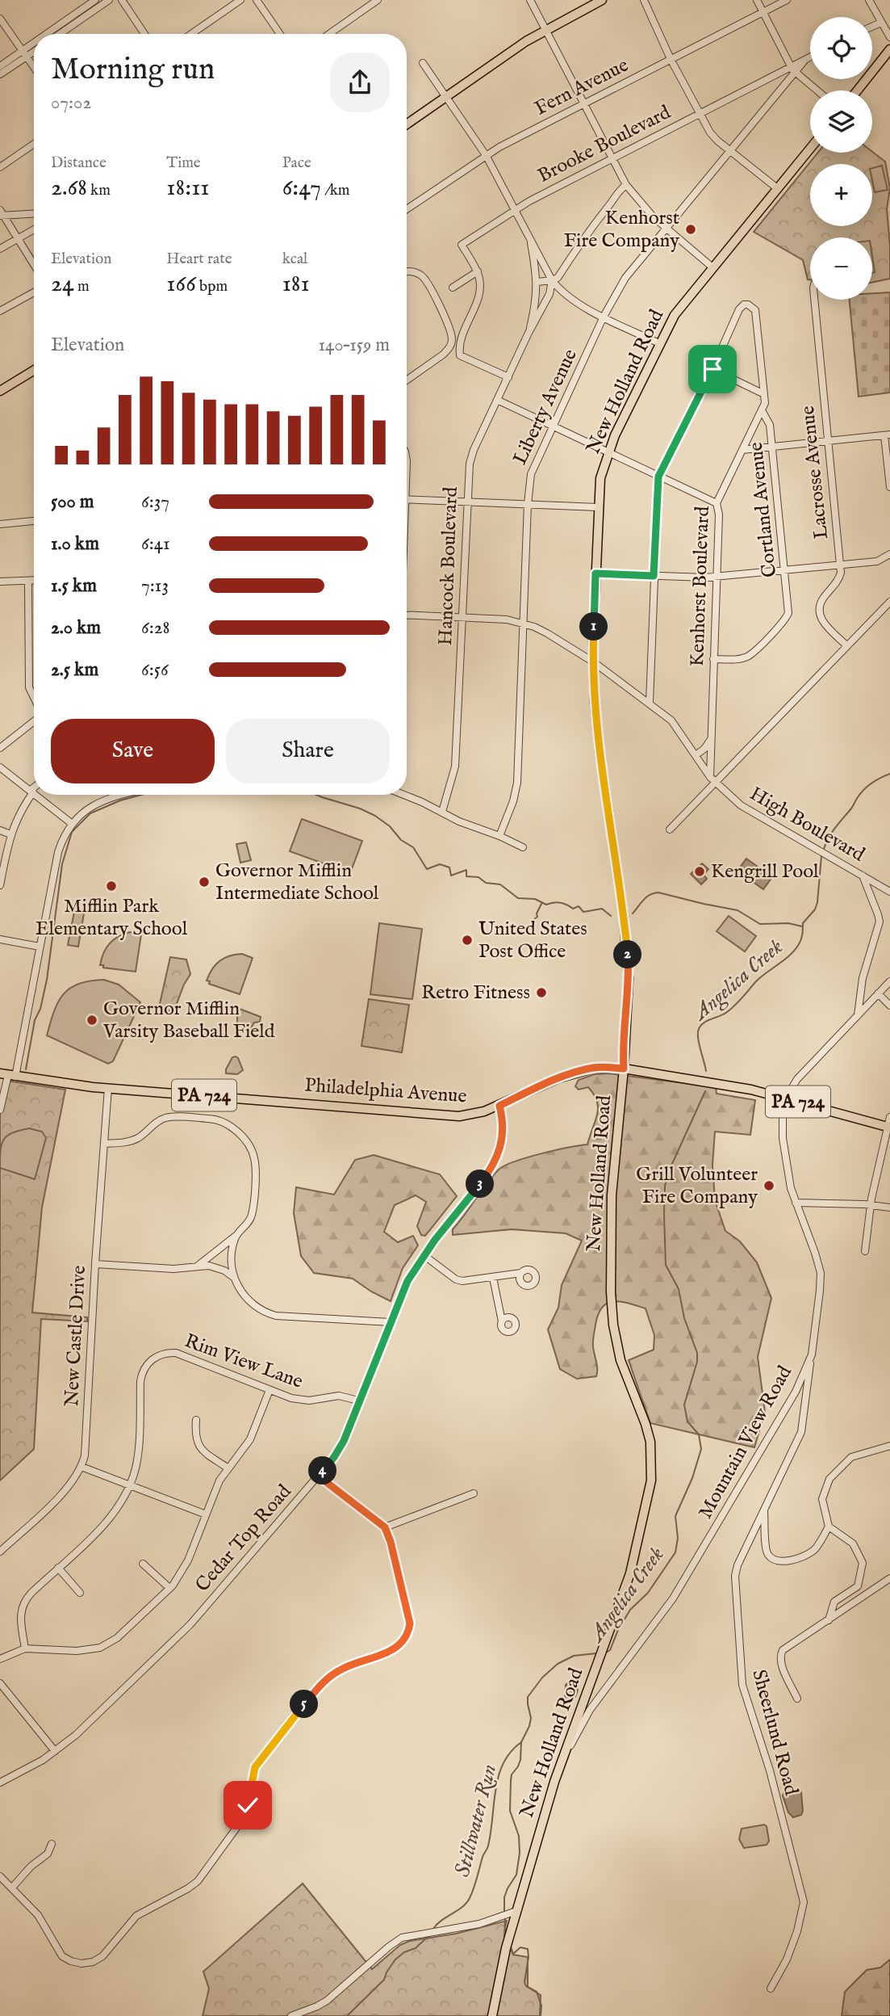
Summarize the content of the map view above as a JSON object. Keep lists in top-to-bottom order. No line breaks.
{"streets":{"main road":["New Holland Road","Philadelphia Avenue","PA 724"],"street":["Fern Avenue","Brooke Boulevard","Liberty Avenue","Lacrosse Avenue","Cortland Avenue","Hancock Boulevard","Kenhorst Boulevard","High Boulevard","New Castle Drive","Rim View Lane","Mountain View Road","Cedar Top Road","Sheerlund Road"]},"crossings":[["Brooke Boulevard","Liberty Avenue"],["New Holland Road","High Boulevard"],["New Holland Road","Philadelphia Avenue"],["New Holland Road","Mountain View Road"],["Liberty Avenue","High Boulevard"],["Cortland Avenue","Kenhorst Boulevard"],["Hancock Boulevard","High Boulevard"],["Kenhorst Boulevard","High Boulevard"],["Philadelphia Avenue","New Castle Drive"],["Philadelphia Avenue","Mountain View Road"],["Philadelphia Avenue","Cedar Top Road"],["Rim View Lane","Cedar Top Road"],["Mountain View Road","Sheerlund Road"]],"water":["Angelica Creek","Stillwater Run"],"places":["Kenhorst Fire Company","Kengrill Pool","Governor Mifflin Intermediate School","Mifflin Park Elementary School","United States Post Office","Retro Fitness","Governor Mifflin Varsity Baseball Field","Grill Volunteer Fire Company"],"page":{"map_buttons":["+","−"],"heading":["Morning run","07:02"],"stats":[["Distance","2.68 km"],["Time","18:11"],["Pace","6:47 /km"],["Elevation","24 m"],["Heart rate","166 bpm"],["kcal","181"]],"chart":["Elevation","140–159 m"],"list":[{"name":"500 m","note":"6:37"},{"name":"1.0 km","note":"6:41"},{"name":"1.5 km","note":"7:13"},{"name":"2.0 km","note":"6:28"},{"name":"2.5 km","note":"6:56"}],"pins":["1","2","3","4","5"],"buttons":["Save","Share"]}}
